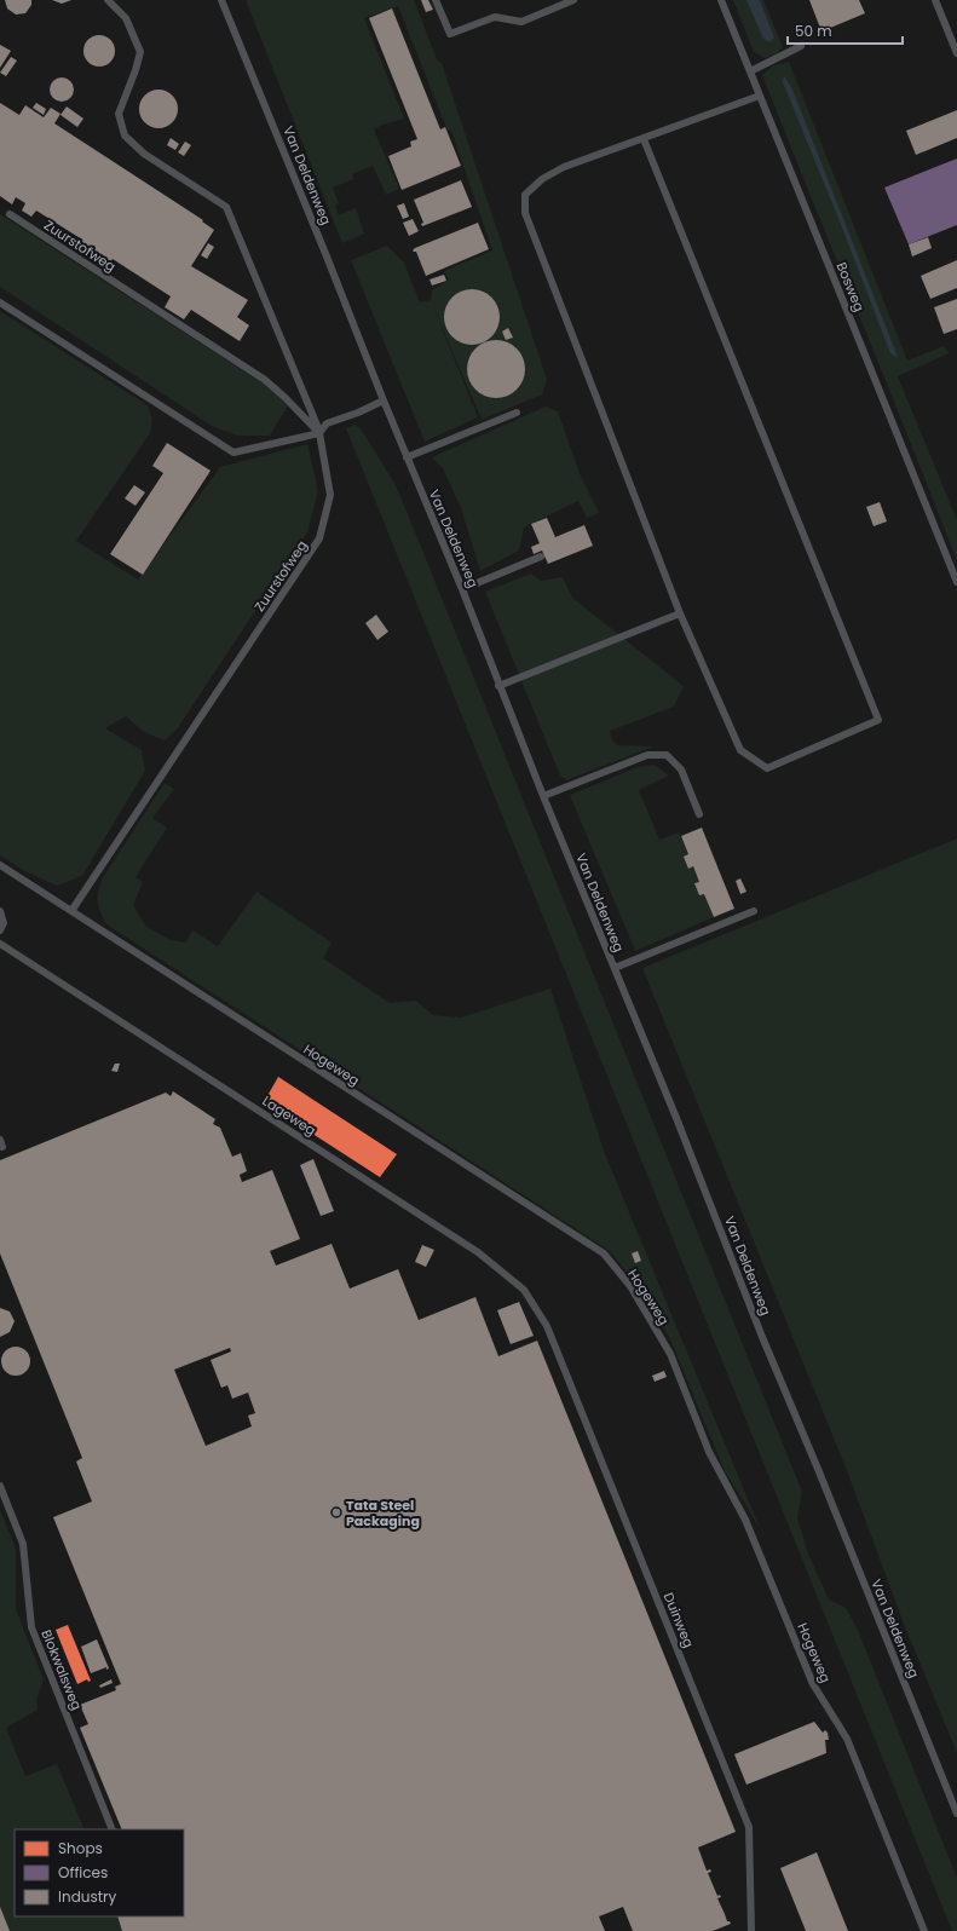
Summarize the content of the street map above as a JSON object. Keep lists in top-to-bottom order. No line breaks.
{"streets":{"lane":["Van Deldenweg","Zuurstofweg","Bosweg","Hogeweg","Lageweg","Duinweg","Blokwalsweg"]},"crossings":[["Zuurstofweg","Hogeweg"],["Lageweg","Duinweg"]],"places":["Tata Steel Packaging"],"legend":["Shops","Offices","Industry"],"scale_bar":"50 m"}
